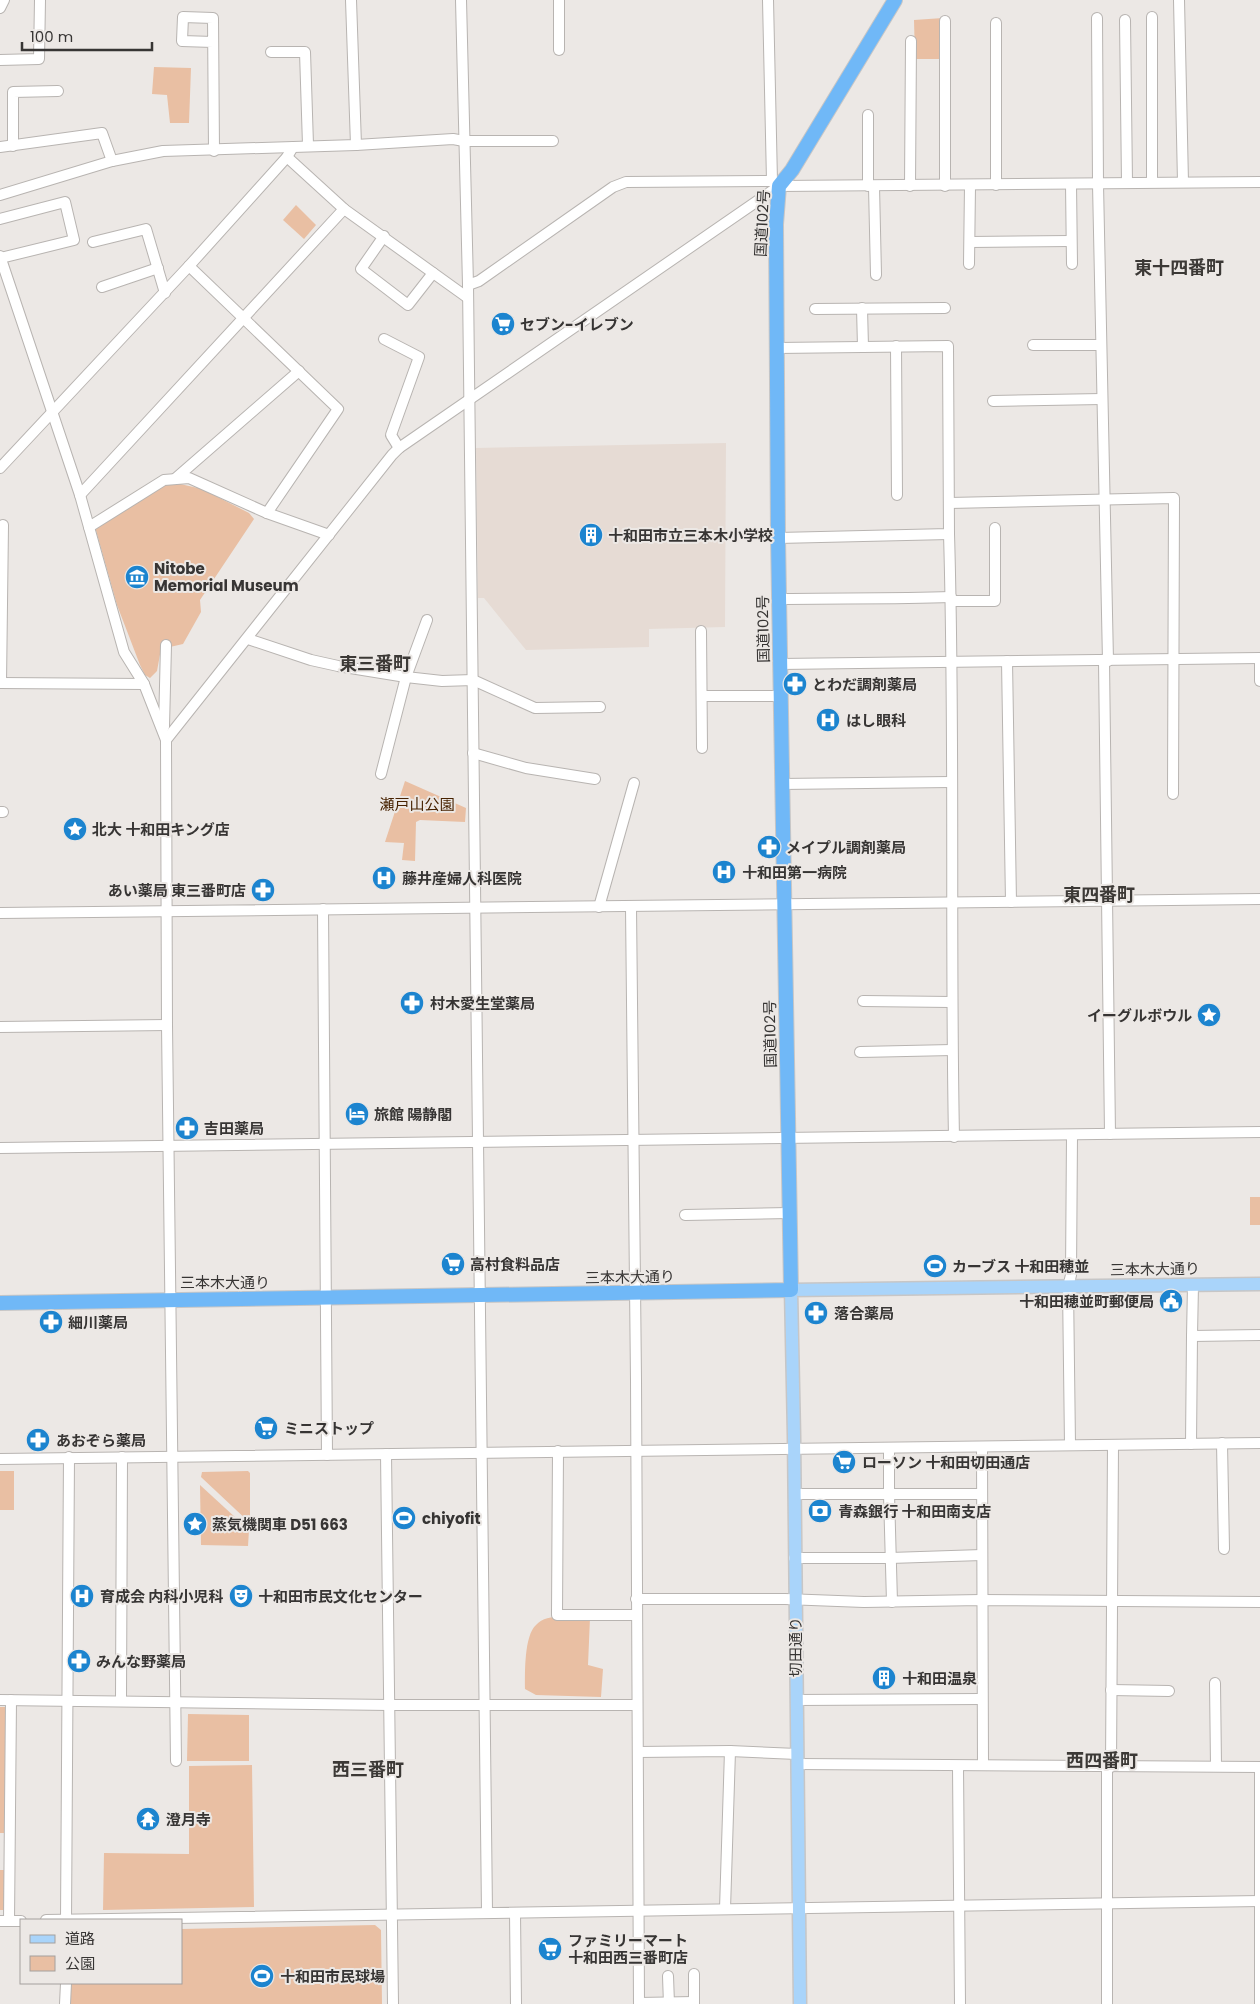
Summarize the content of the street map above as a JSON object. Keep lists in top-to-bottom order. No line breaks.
{"streets":{"highway":["国道102号","三本木大通り"],"main road":["切田通り"]},"crossings":[["国道102号","三本木大通り"],["国道102号","切田通り"],["三本木大通り","切田通り"]],"districts":["東十四番町","東三番町","東四番町","西四番町","西三番町"],"parks":["瀬戸山公園"],"places":{"supermarket":["セブン-イレブン","高村食料品店","ミニストップ","ローソン 十和田切田通店","ファミリーマート 十和田西三番町店"],"building":["十和田市立三本木小学校","十和田温泉"],"museum":["Nitobe Memorial Museum"],"pharmacy":["とわだ調剤薬局","メイプル調剤薬局","あい薬局 東三番町店","村木愛生堂薬局","吉田薬局","落合薬局","細川薬局","あおぞら薬局","みんな野薬局"],"hospital":["はし眼科","十和田第一病院","藤井産婦人科医院","育成会 内科小児科"],"place":["北大 十和田キング店","イーグルボウル","蒸気機関車 D51 663"],"hotel":["旅館 陽静閣"],"sports":["カーブス 十和田穂並","chiyofit","十和田市民球場"],"public building":["十和田穂並町郵便局"],"bank":["青森銀行 十和田南支店"],"theatre":["十和田市民文化センター"],"temple":["澄月寺"]},"legend":["道路","公園"],"scale_bar":"100 m"}
